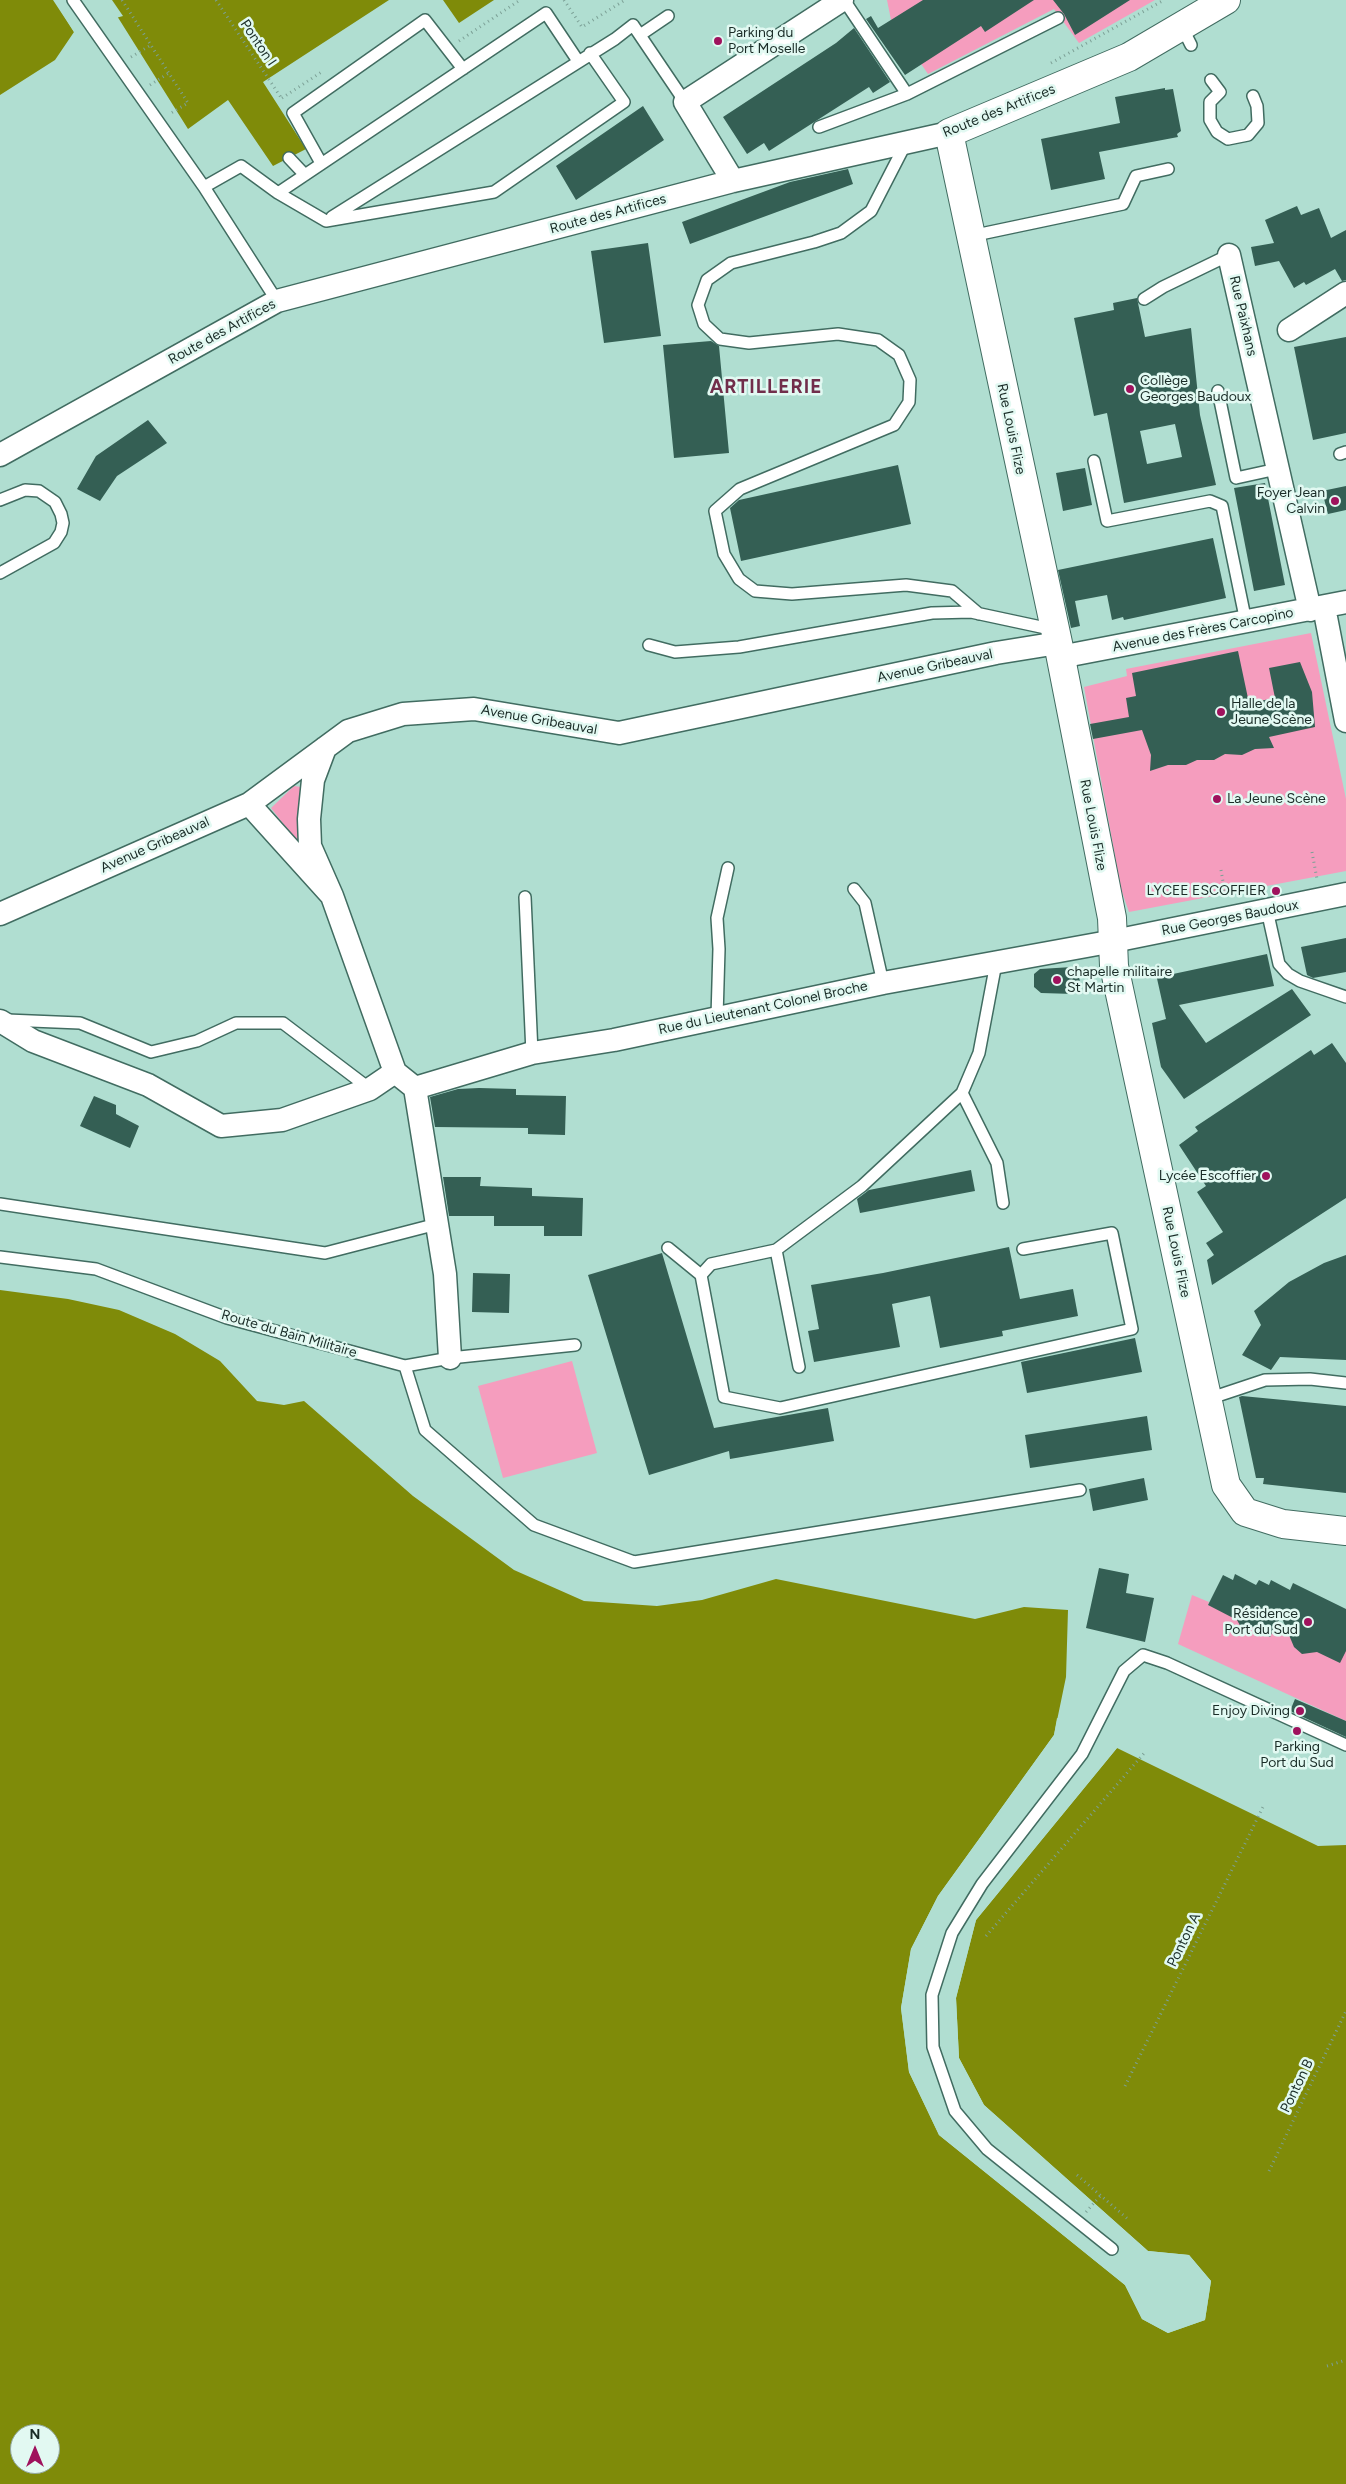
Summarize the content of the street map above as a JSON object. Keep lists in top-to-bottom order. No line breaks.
{"streets":{"street":["Route des Artifices","Rue Paixhans","Rue Louis Flize","Avenue des Frères Carcopino","Avenue Gribeauval","Rue Georges Baudoux","Rue du Lieutenant Colonel Broche"],"lane":["Route du Bain Militaire"],"path":["Ponton I","Ponton A","Ponton B"]},"crossings":[["Route des Artifices","Rue Louis Flize"],["Rue Paixhans","Avenue des Frères Carcopino"],["Rue Louis Flize","Avenue des Frères Carcopino"],["Rue Louis Flize","Avenue Gribeauval"],["Rue Louis Flize","Rue Georges Baudoux"],["Rue Louis Flize","Rue du Lieutenant Colonel Broche"],["Avenue des Frères Carcopino","Avenue Gribeauval"],["Rue Georges Baudoux","Rue du Lieutenant Colonel Broche"]],"districts":["ARTILLERIE"],"places":["Parking du Port Moselle","Collège Georges Baudoux","Foyer Jean Calvin","Halle de la Jeune Scène","La Jeune Scène","LYCEE ESCOFFIER","chapelle militaire St Martin","Lycée Escoffier","Résidence Port du Sud","Enjoy Diving","Parking Port du Sud"],"north":"top"}
